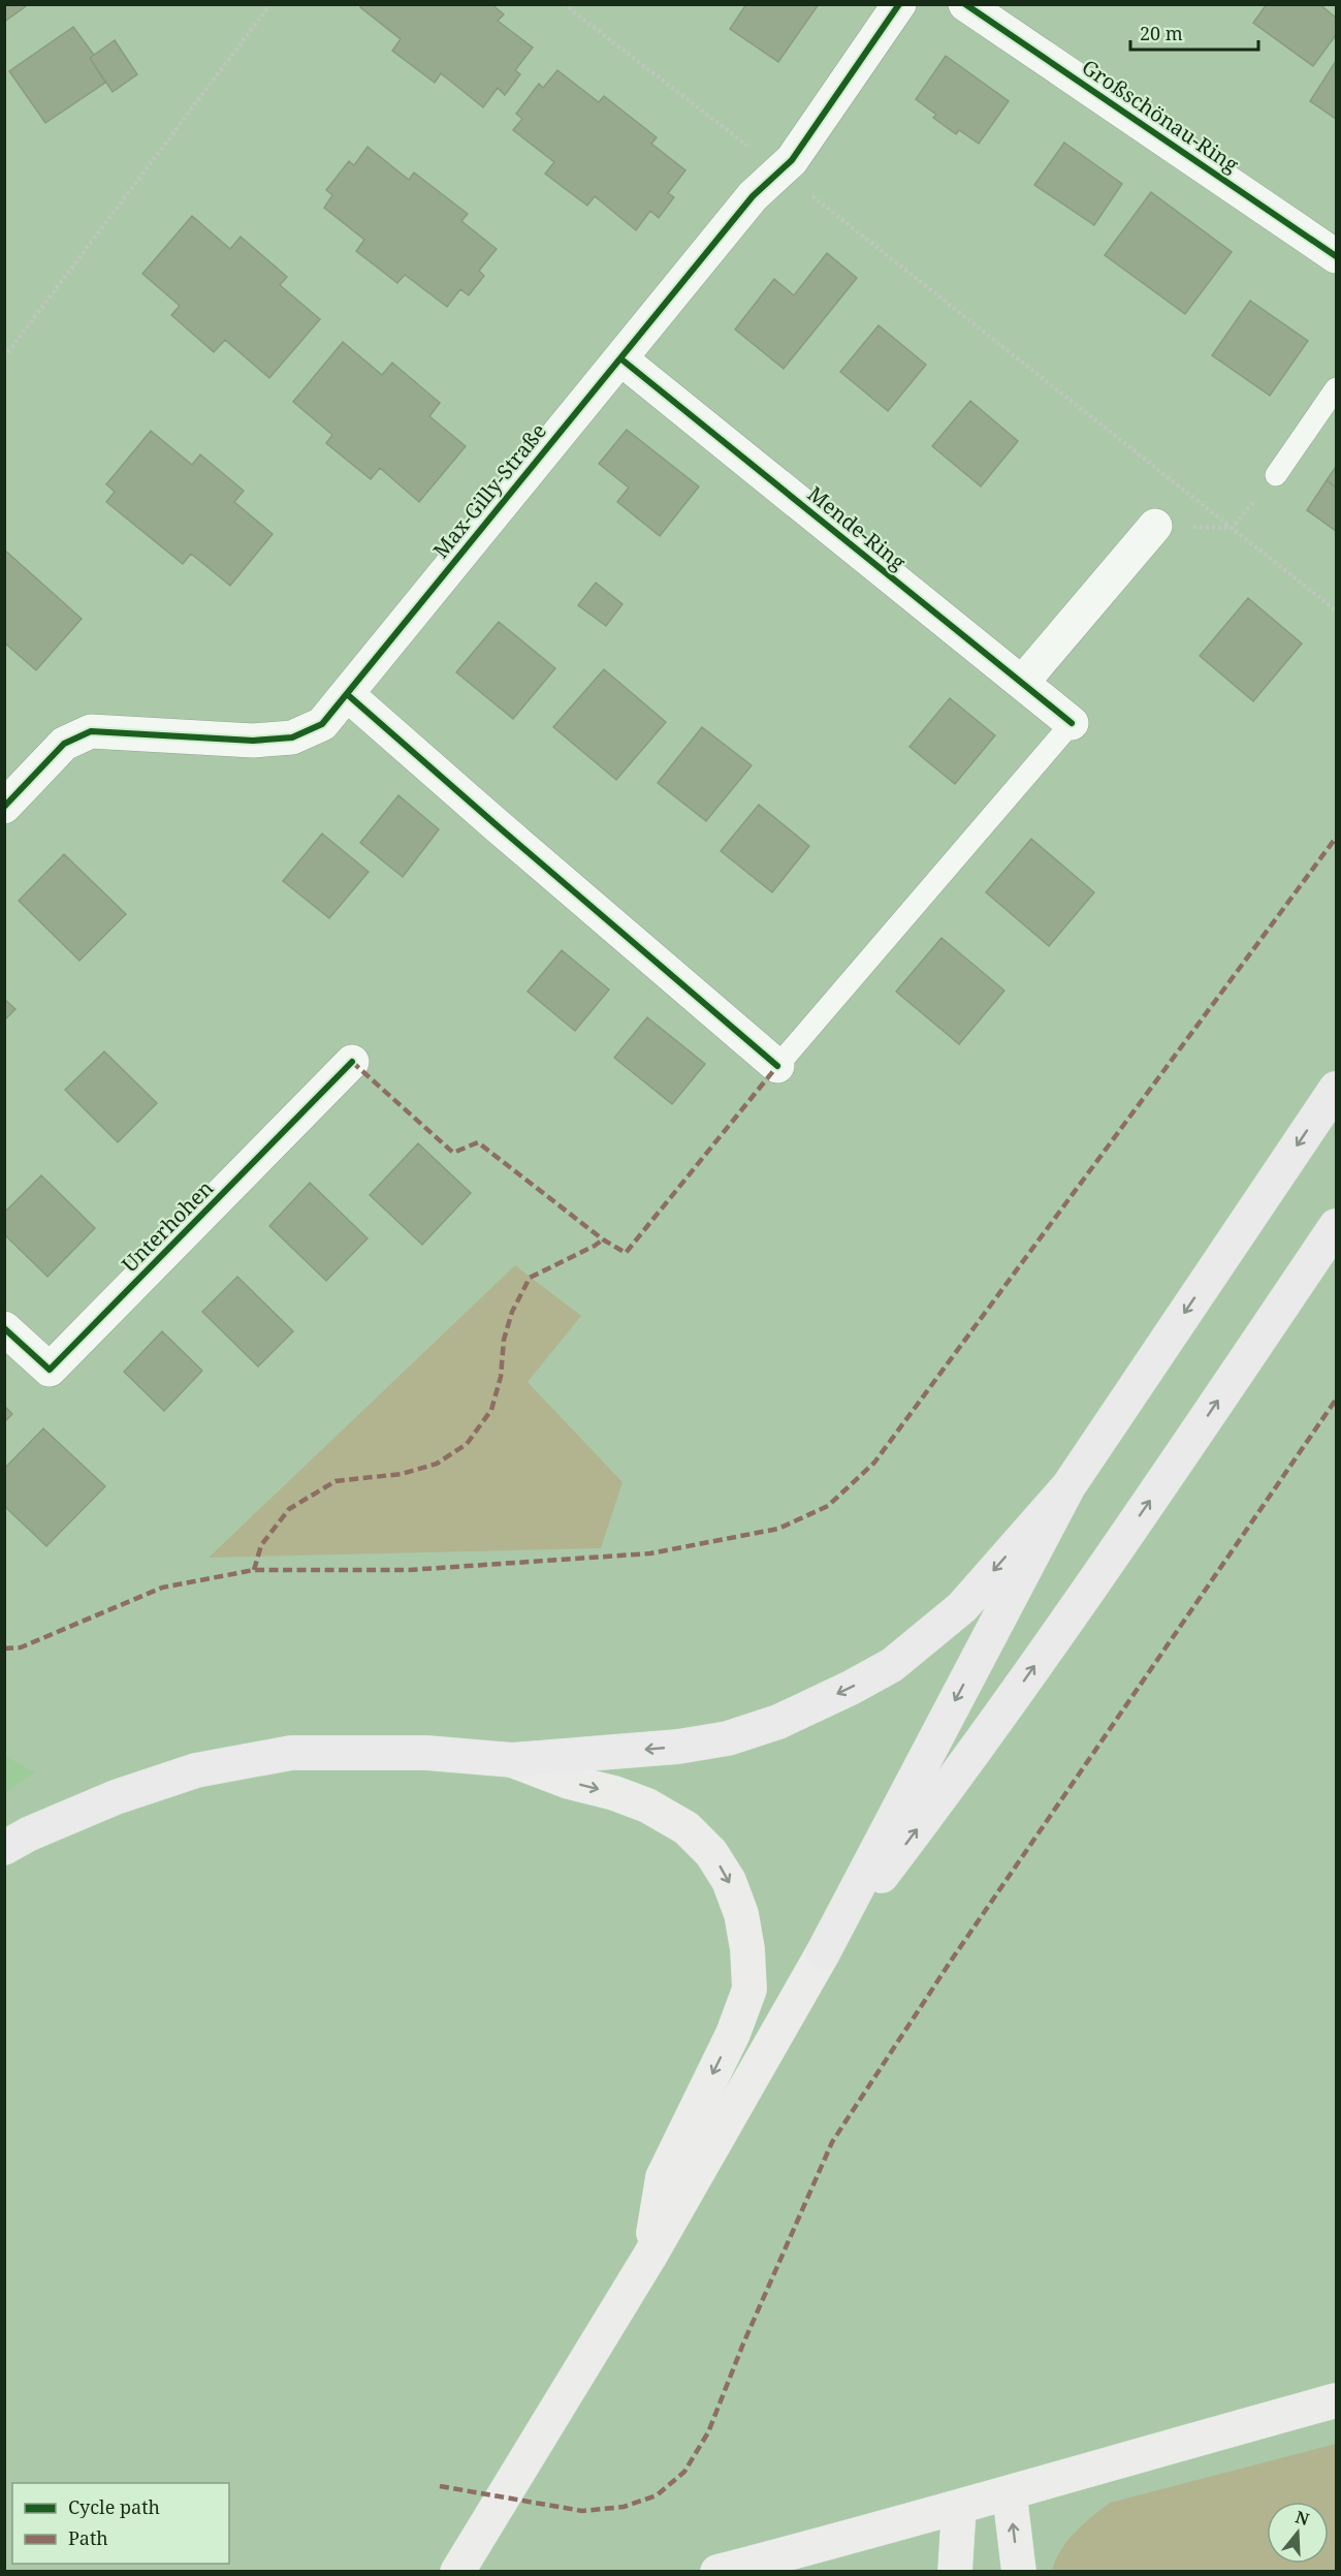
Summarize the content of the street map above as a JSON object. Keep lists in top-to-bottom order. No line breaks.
{"streets":{"street":["Großschönau-Ring","Max-Gilly-Straße","Mende-Ring","Unterhohen"]},"crossings":[["Max-Gilly-Straße","Mende-Ring"]],"legend":["Cycle path","Path"],"scale_bar":"20 m","north":"top"}
